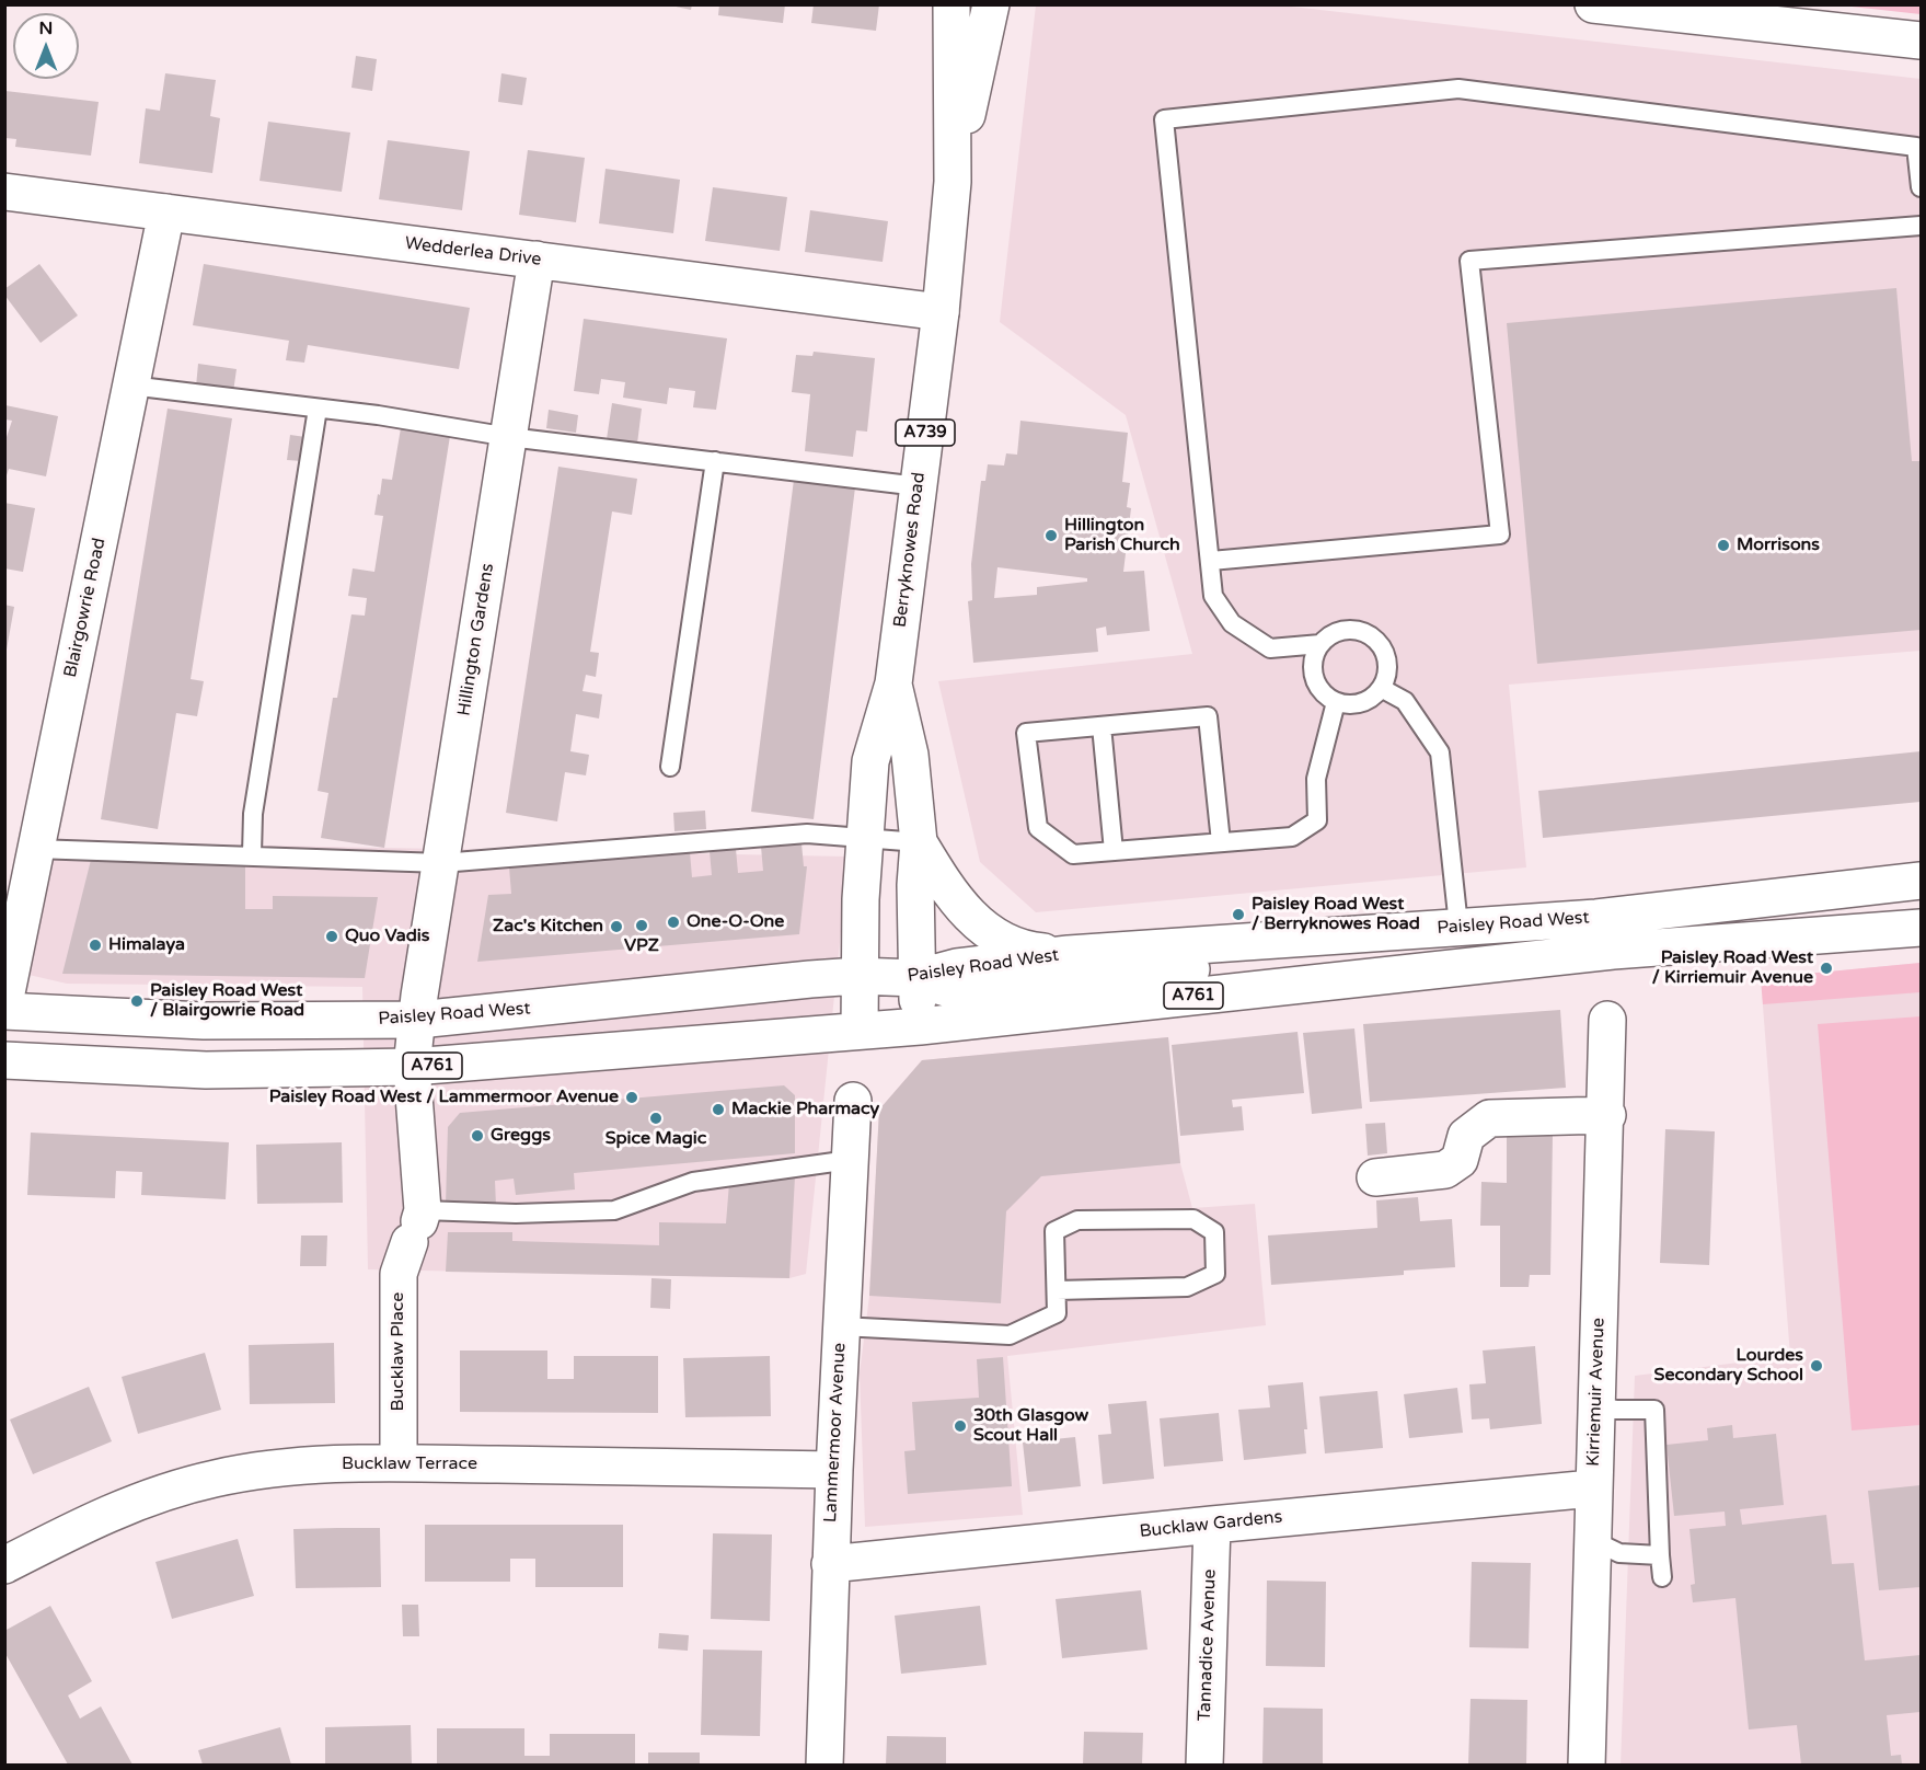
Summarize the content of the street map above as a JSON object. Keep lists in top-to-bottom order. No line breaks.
{"streets":{"street":["Wedderlea Drive","A739","Berryknowes Road","Blairgowrie Road","Hillington Gardens","Paisley Road West","A761","Bucklaw Place","Kirriemuir Avenue","Lammermoor Avenue","Bucklaw Terrace","Bucklaw Gardens","Tannadice Avenue"]},"crossings":[["Wedderlea Drive","Berryknowes Road"],["Wedderlea Drive","Blairgowrie Road"],["Wedderlea Drive","Hillington Gardens"],["Berryknowes Road","Paisley Road West"],["Hillington Gardens","Paisley Road West"],["Hillington Gardens","Bucklaw Place"],["Paisley Road West","Bucklaw Place"],["Bucklaw Place","Bucklaw Terrace"],["Kirriemuir Avenue","Bucklaw Gardens"],["Lammermoor Avenue","Bucklaw Terrace"],["Lammermoor Avenue","Bucklaw Gardens"],["Bucklaw Gardens","Tannadice Avenue"]],"places":["Hillington Parish Church","Morrisons","Paisley Road West / Berryknowes Road","One-O-One","VPZ","Zac's Kitchen","Quo Vadis","Himalaya","Paisley Road West / Kirriemuir Avenue","Paisley Road West / Blairgowrie Road","Paisley Road West / Lammermoor Avenue","Mackie Pharmacy","Spice Magic","Greggs","Lourdes Secondary School","30th Glasgow Scout Hall"],"north":"top"}
